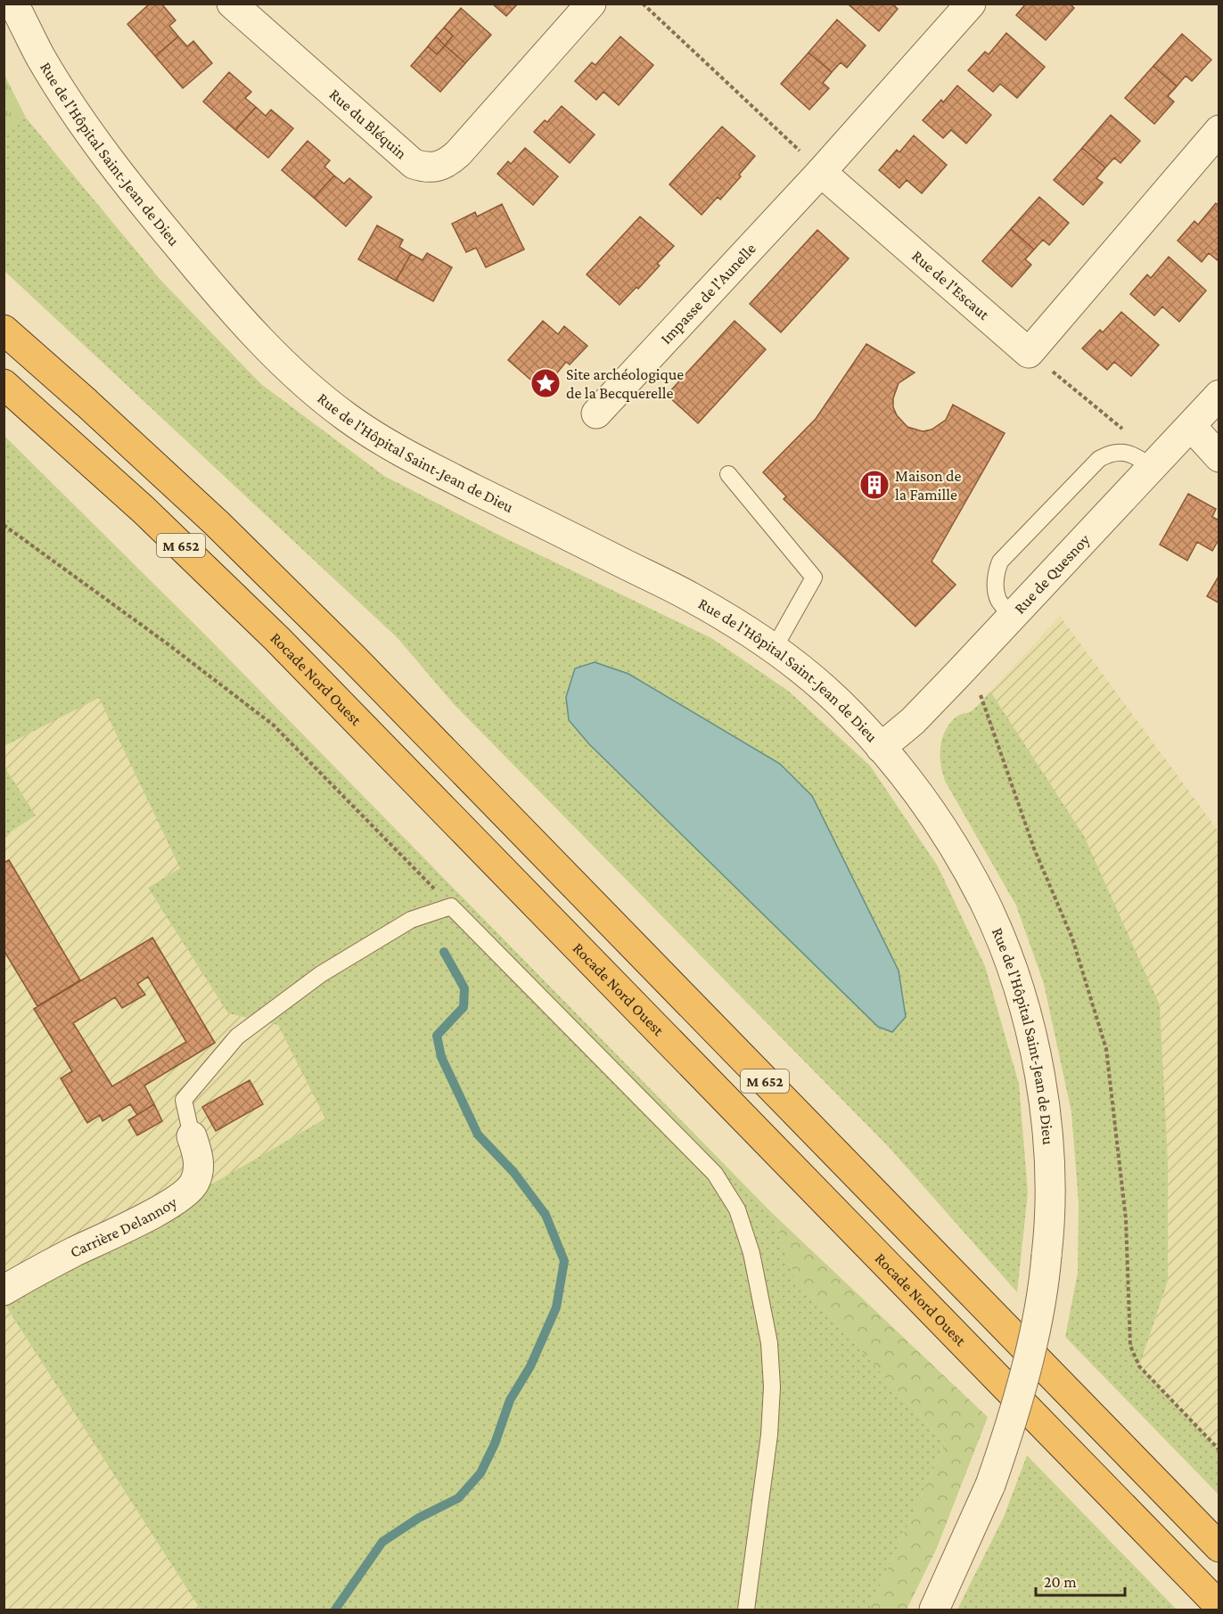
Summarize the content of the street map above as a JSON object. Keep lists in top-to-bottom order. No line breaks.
{"streets":{"highway":["M 652","Rocade Nord Ouest"],"street":["Rue du Bléquin","Rue de l'Hôpital Saint-Jean de Dieu","Rue de l'Escaut","Impasse de l'Aunelle","Rue de Quesnoy","Carrière Delannoy"]},"crossings":[["Rue de l'Hôpital Saint-Jean de Dieu","Rue de Quesnoy"],["Rue de l'Escaut","Impasse de l'Aunelle"]],"places":{"place":["Site archéologique de la Becquerelle"],"building":["Maison de la Famille"]},"scale_bar":"20 m"}
